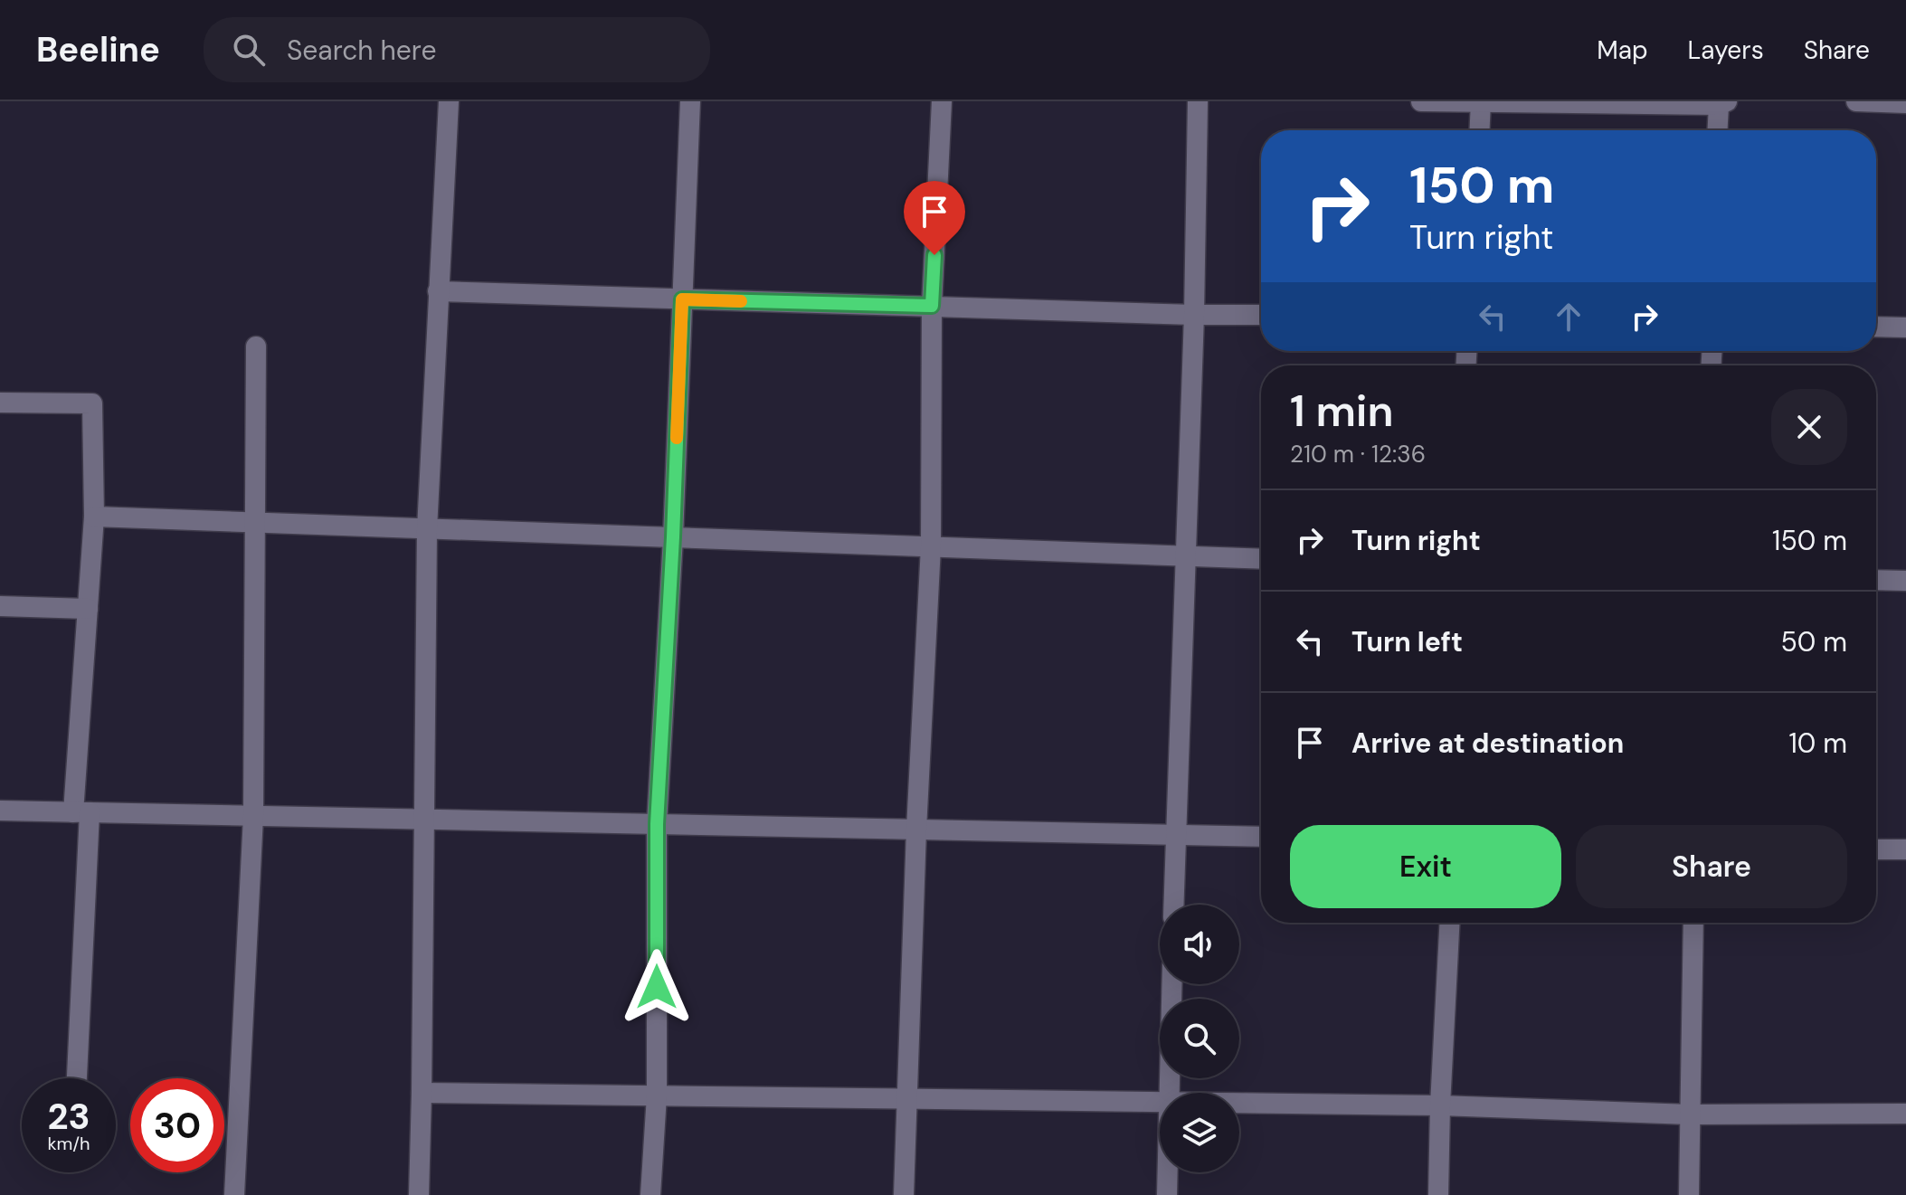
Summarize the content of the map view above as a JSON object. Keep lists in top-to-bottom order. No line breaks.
{"page":{"header":"Beeline","search":"Search here","nav":["Map","Layers","Share"],"turn":["150 m","Turn right"],"heading":["1 min","210 m · 12:36"],"list":[{"name":"Turn right","value":"150 m"},{"name":"Turn left","value":"50 m"},{"name":"Arrive at destination","value":"10 m"}],"buttons":["Exit","Share"],"speed":"23 km/h","limit":"30"}}
